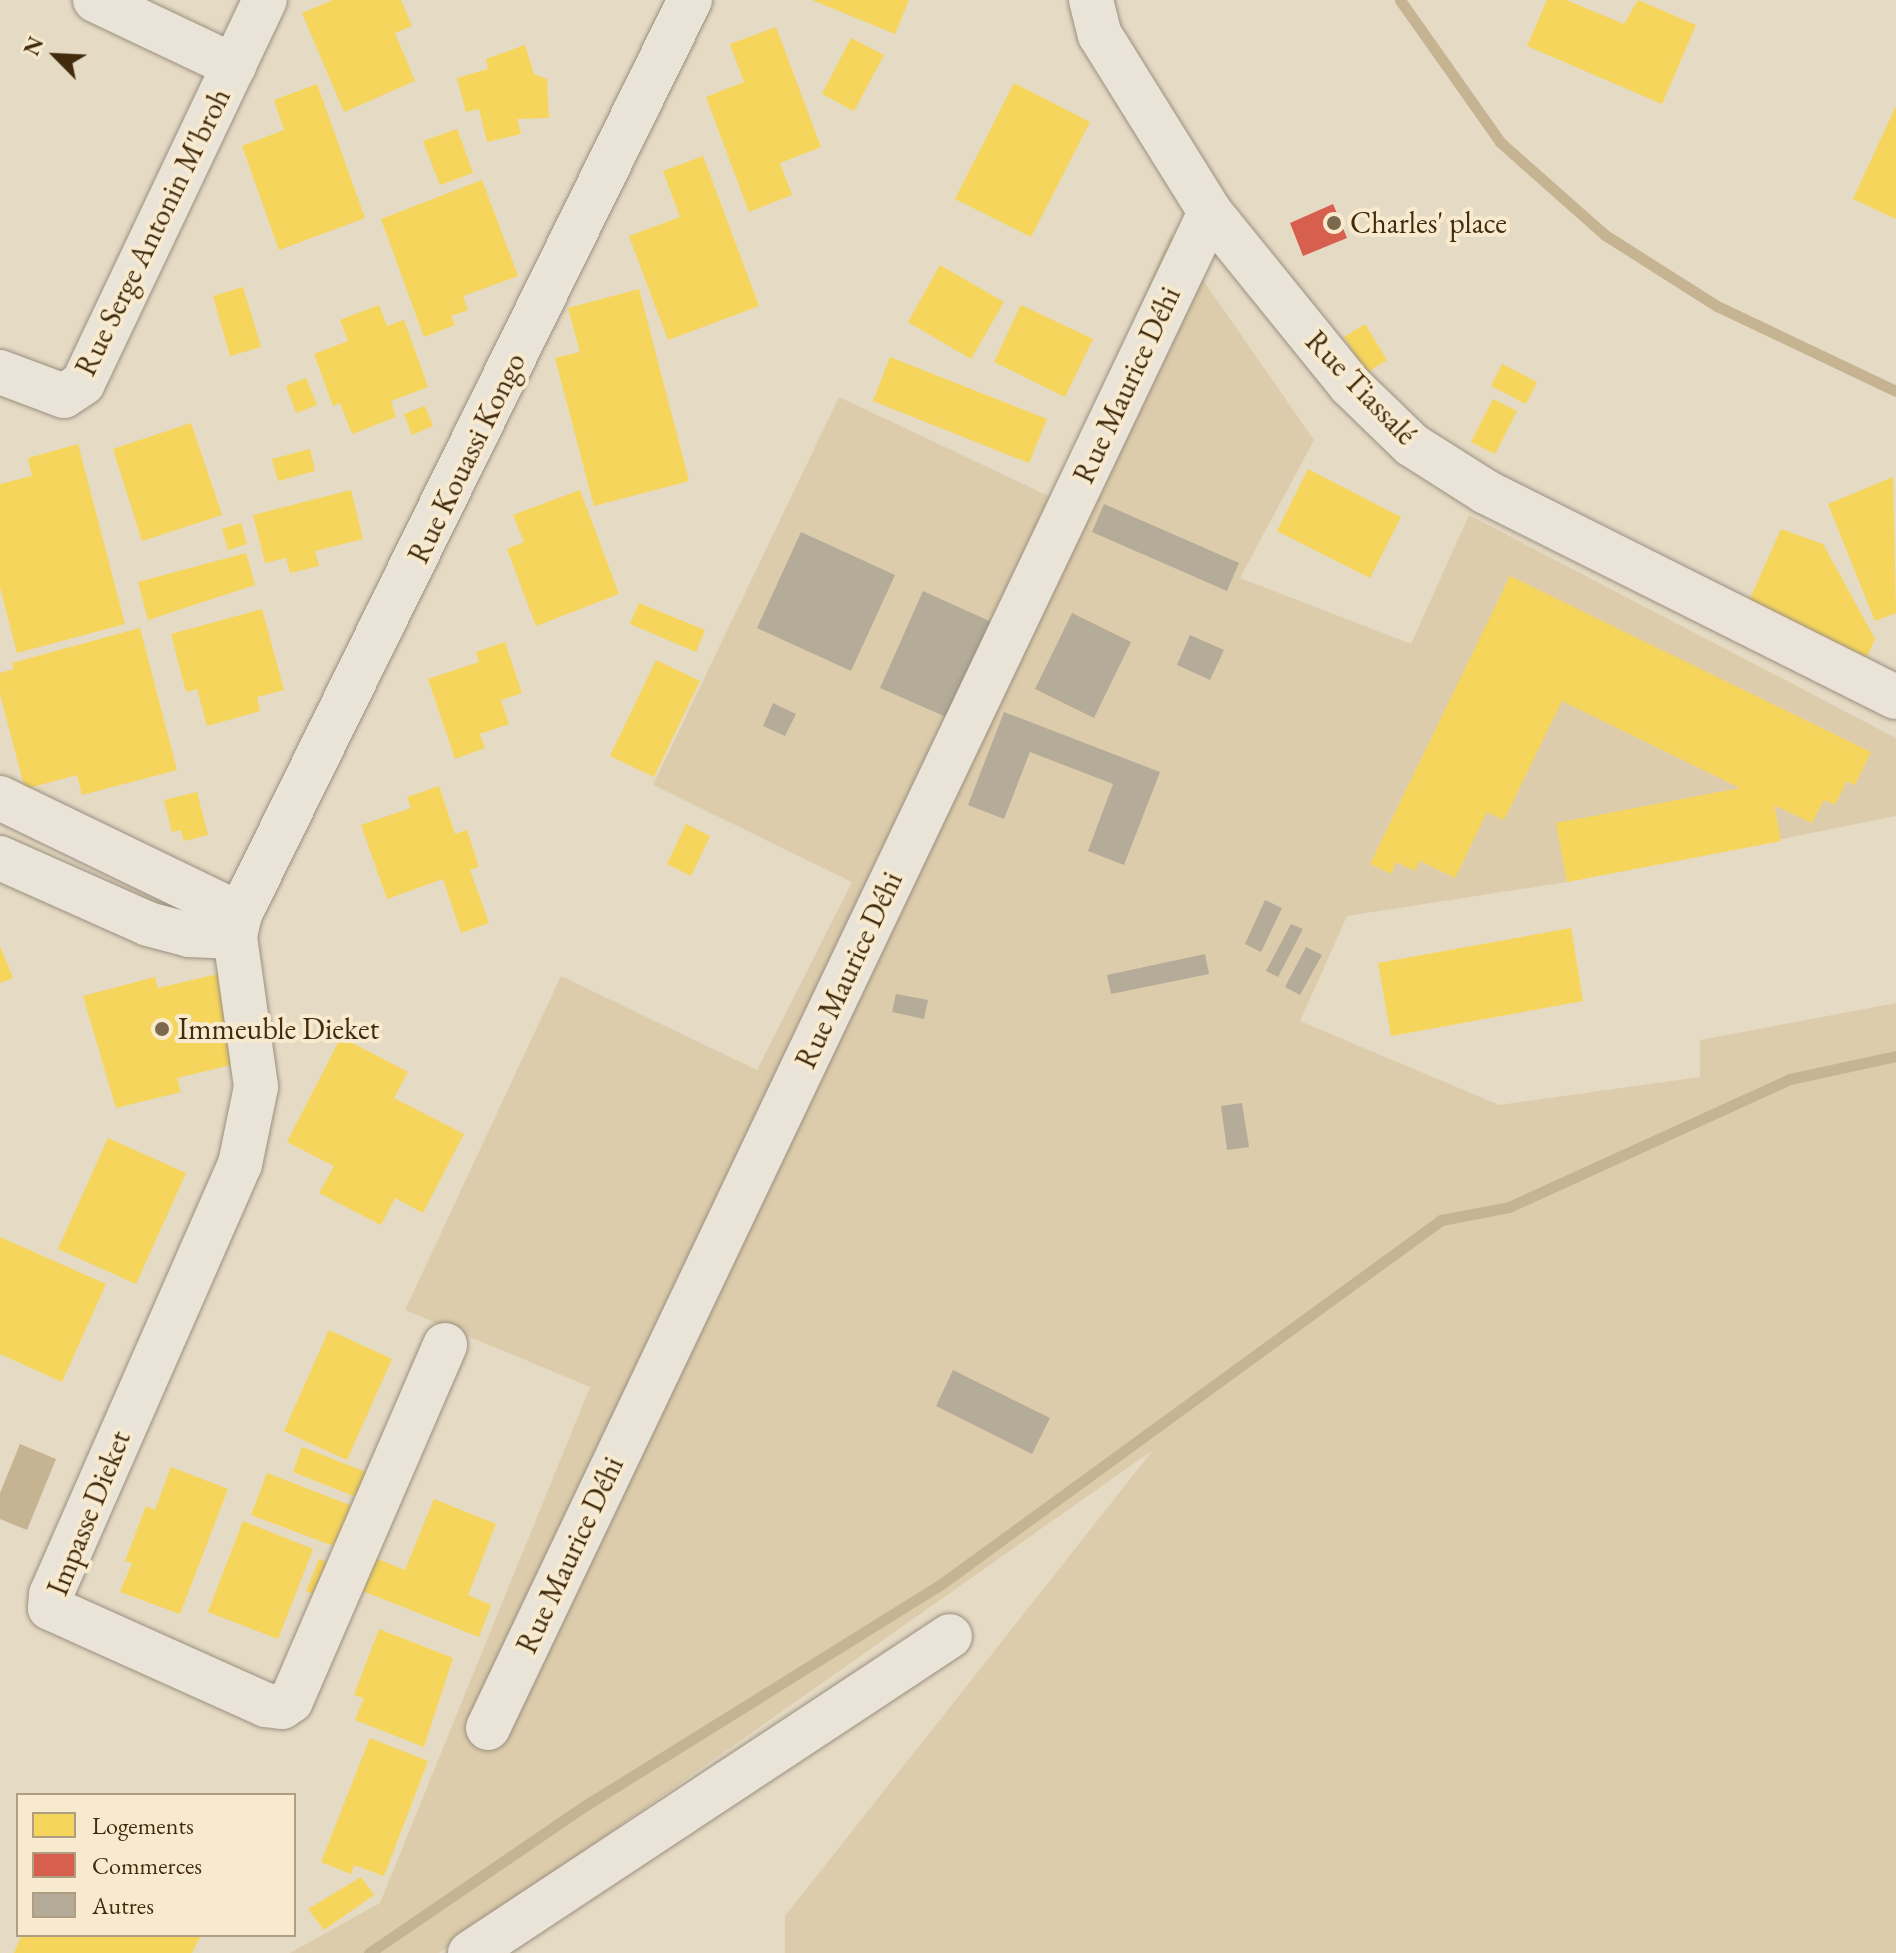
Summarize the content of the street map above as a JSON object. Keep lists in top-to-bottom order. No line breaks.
{"streets":{"street":["Rue Serge Antonin M'broh","Rue Maurice Déhi","Rue Tiassalé","Rue Kouassi Kongo","Impasse Dieket"]},"crossings":[["Rue Maurice Déhi","Rue Tiassalé"],["Rue Kouassi Kongo","Impasse Dieket"]],"places":["Charles' place","Immeuble Dieket"],"legend":["Logements","Commerces","Autres"],"north":"top left"}
